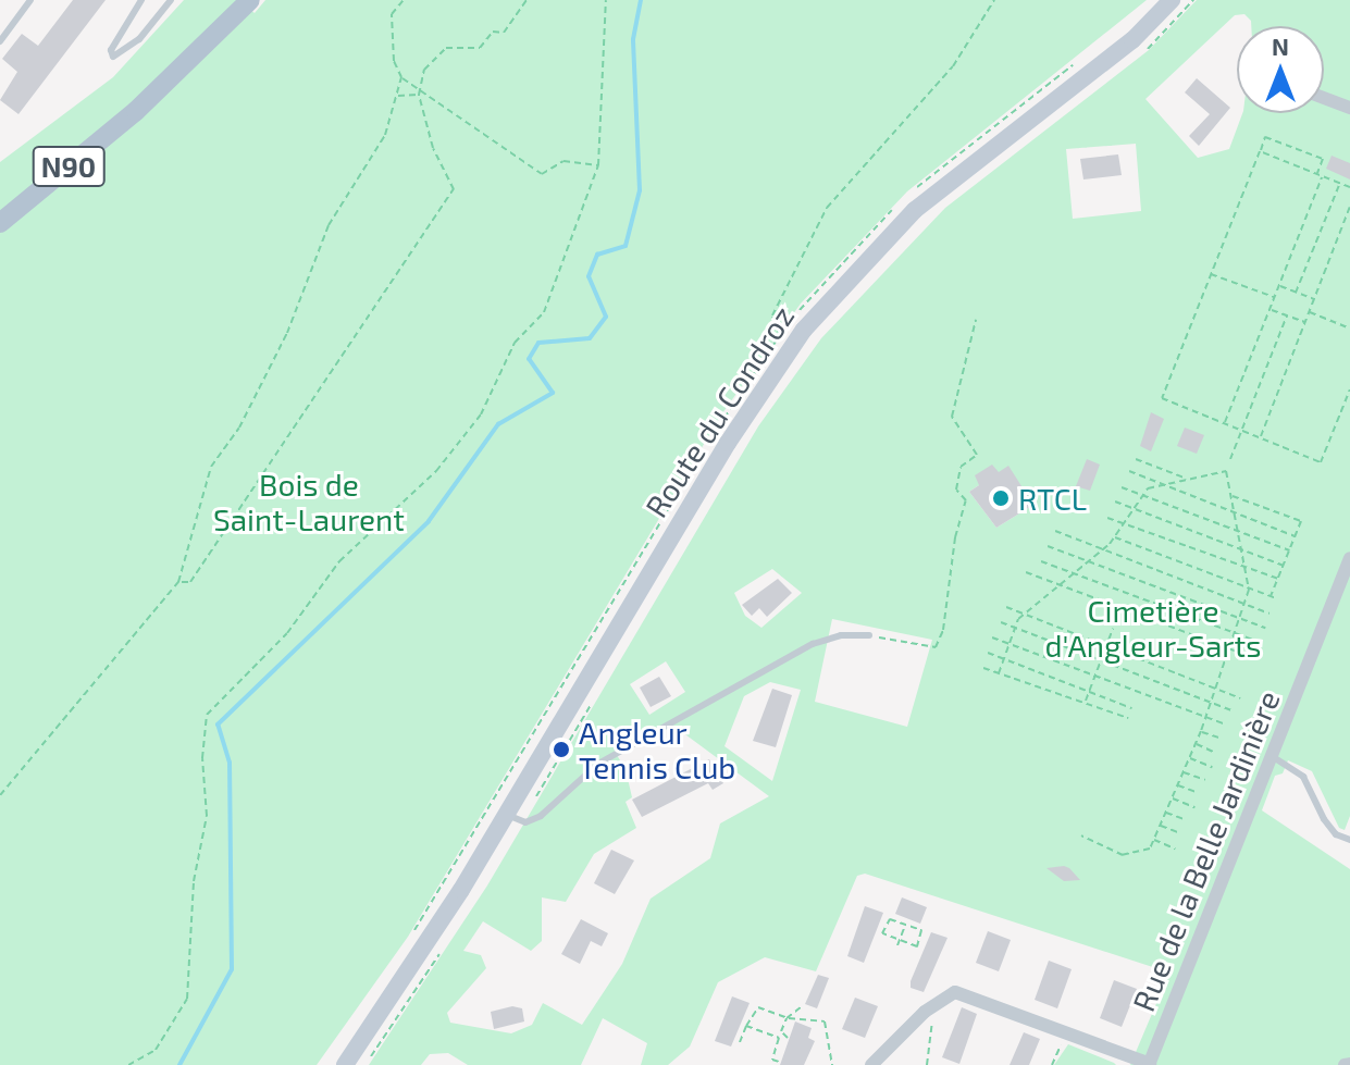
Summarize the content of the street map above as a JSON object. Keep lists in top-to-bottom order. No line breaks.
{"streets":{"main road":["N90","Route du Condroz"],"street":["Rue de la Belle Jardinière"]},"parks":["Bois de Saint-Laurent","Cimetière d'Angleur-Sarts"],"places":["RTCL","Angleur Tennis Club"],"north":"top"}
